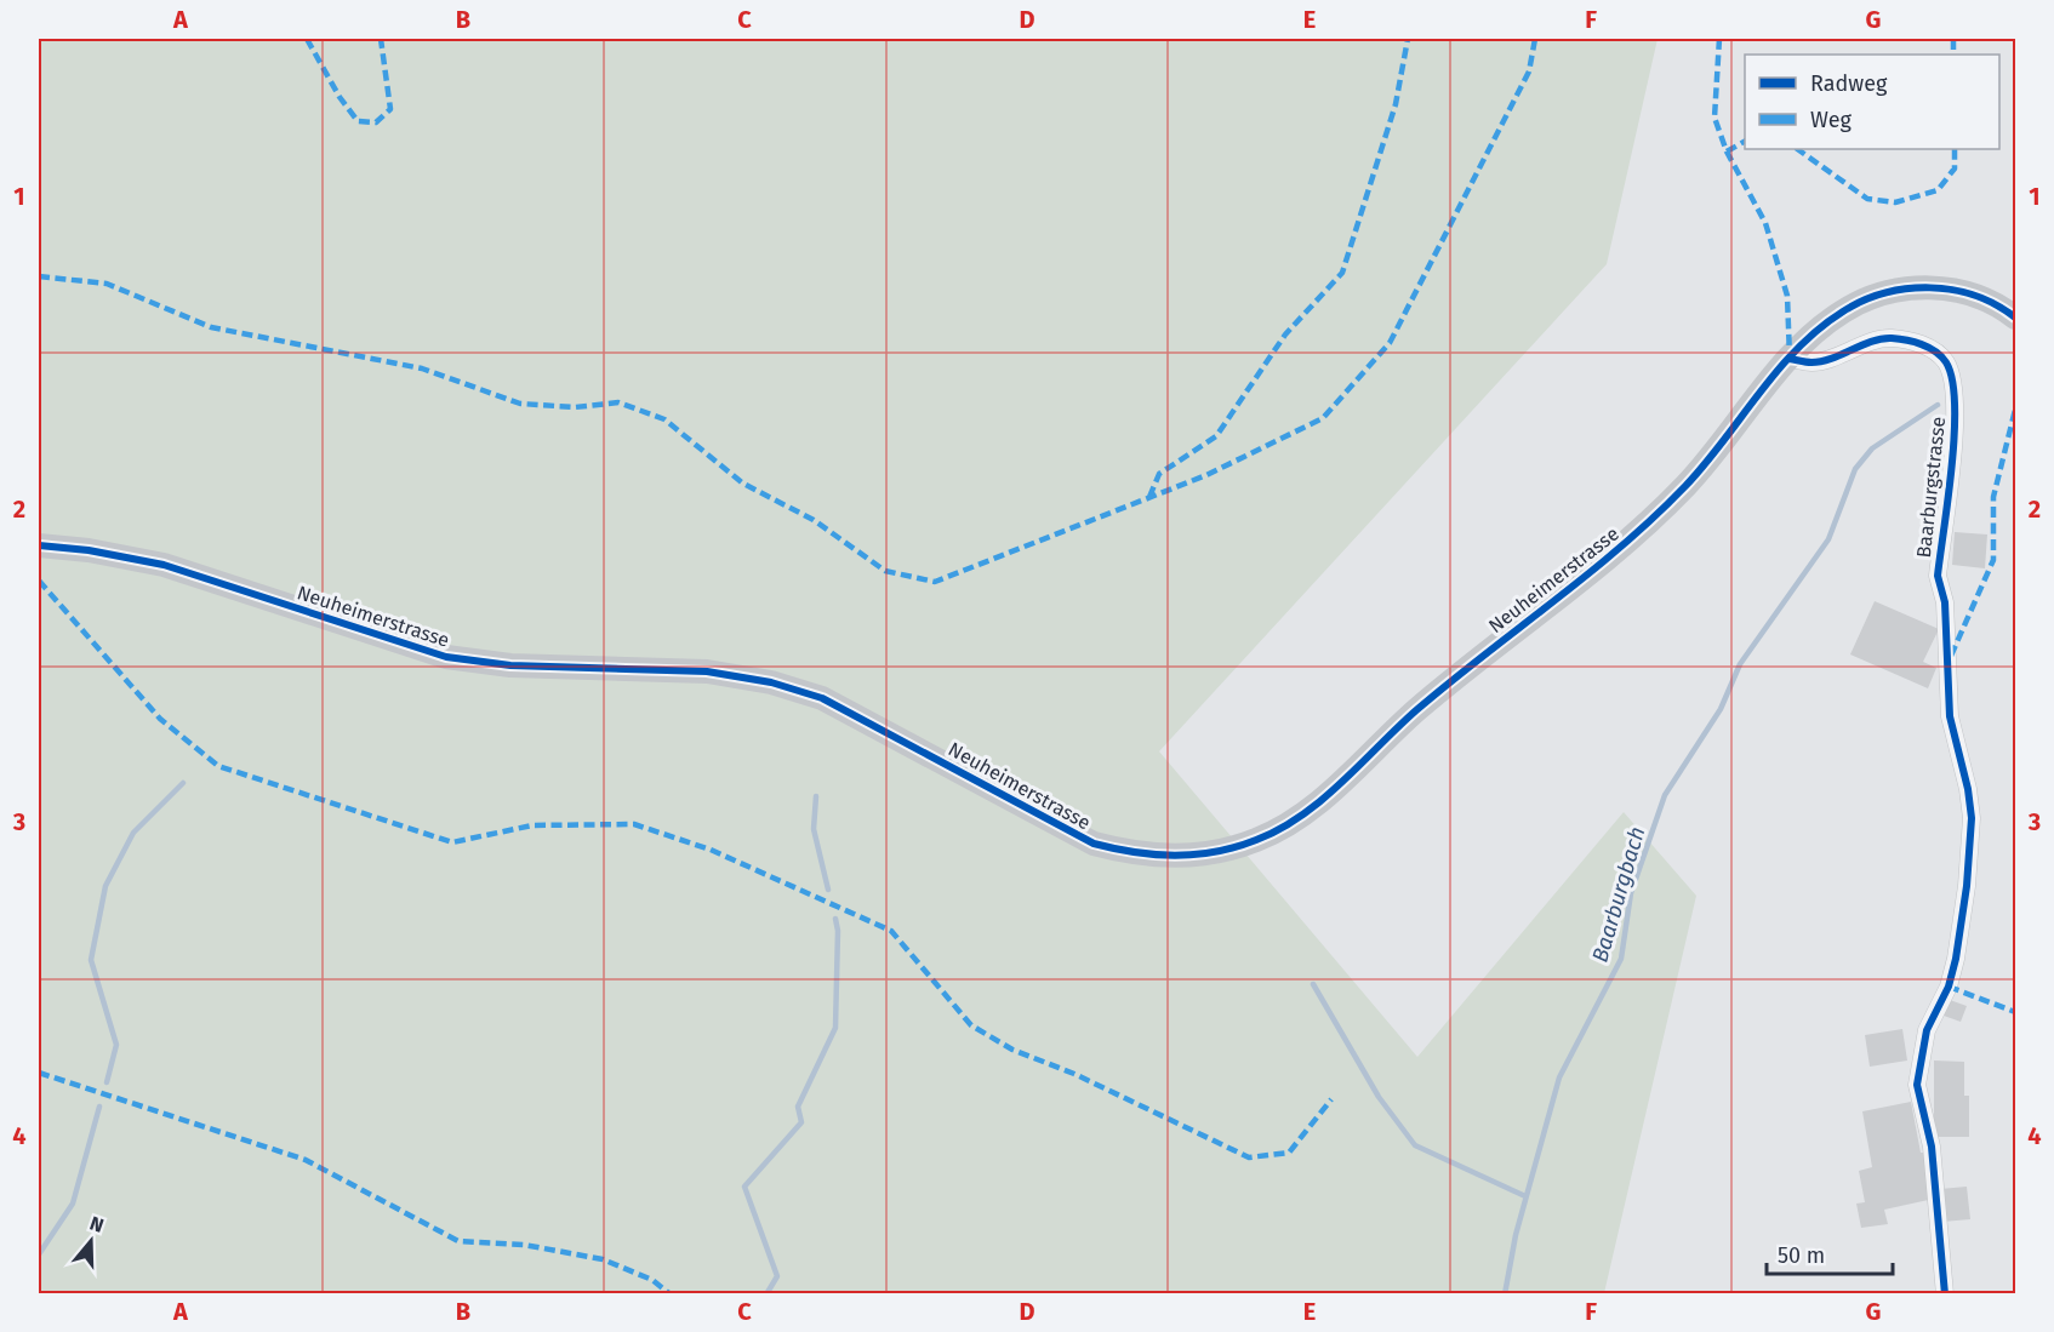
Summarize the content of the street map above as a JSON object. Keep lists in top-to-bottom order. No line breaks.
{"streets":{"street":["Baarburgstrasse","Neuheimerstrasse"]},"crossings":[["Baarburgstrasse","Neuheimerstrasse"]],"water":["Baarburgbach"],"legend":["Radweg","Weg"],"scale_bar":"50 m","north":"top","grid":{"columns":["A","B","C","D","E","F","G"],"rows":["1","2","3","4"]}}
